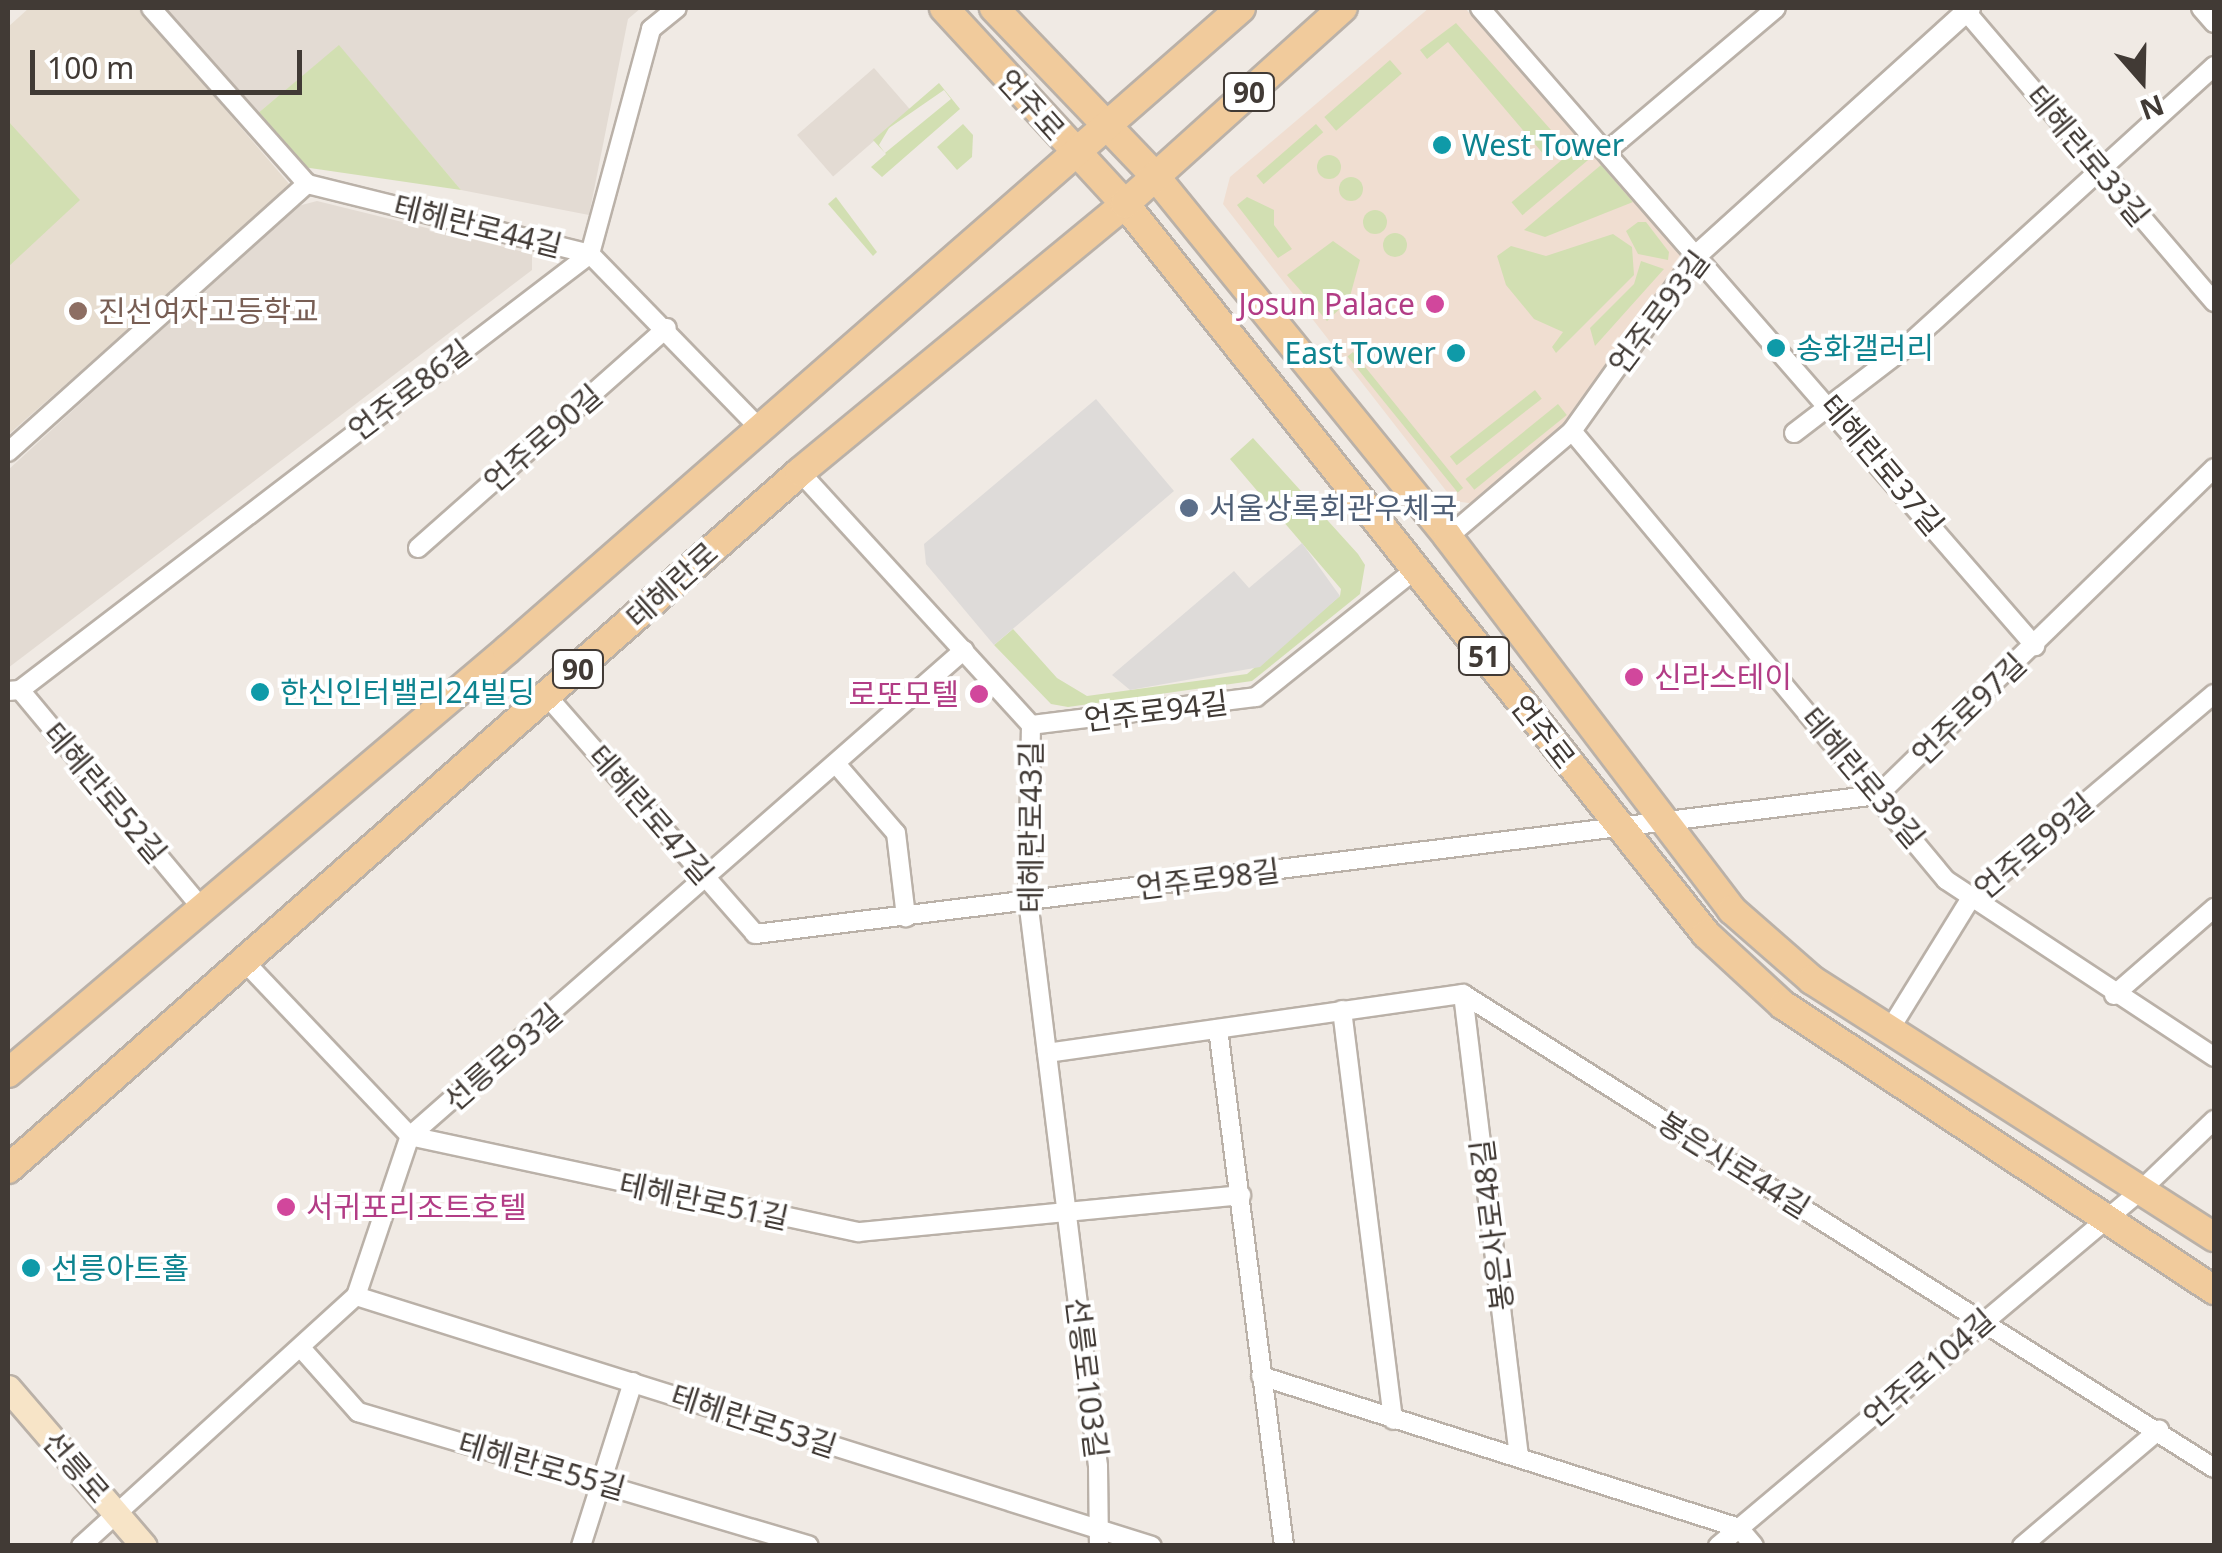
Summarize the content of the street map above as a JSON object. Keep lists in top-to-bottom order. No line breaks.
{"streets":{"main road":["90","언주로","테헤란로","51","선릉로"],"street":["테헤란로33길","테헤란로44길","언주로93길","언주로86길","언주로90길","테헤란로37길","언주로97길","언주로94길","테헤란로39길","테헤란로52길","테헤란로47길","테헤란로43길","언주로99길","언주로98길","선릉로93길","봉은사로44길","테헤란로51길","봉은사로48길","언주로104길","선릉로103길","테헤란로53길","테헤란로55길"]},"crossings":[["언주로","언주로93길"],["언주로","테헤란로"],["언주로","언주로94길"],["언주로","언주로99길"],["언주로","언주로98길"],["언주로","언주로104길"],["테헤란로33길","언주로93길"],["테헤란로44길","언주로86길"],["테헤란로44길","언주로90길"],["테헤란로44길","테헤란로"],["언주로93길","테헤란로37길"],["언주로93길","테헤란로39길"],["언주로86길","테헤란로52길"],["테헤란로37길","언주로97길"],["테헤란로","테헤란로52길"],["테헤란로","테헤란로47길"],["테헤란로","테헤란로43길"],["언주로97길","테헤란로39길"],["언주로94길","테헤란로43길"],["테헤란로39길","언주로99길"],["테헤란로47길","언주로98길"],["테헤란로47길","선릉로93길"],["테헤란로43길","언주로98길"],["테헤란로43길","선릉로93길"],["테헤란로43길","테헤란로51길"],["테헤란로43길","선릉로103길"],["선릉로93길","테헤란로51길"],["봉은사로44길","봉은사로48길"],["봉은사로44길","언주로104길"],["테헤란로51길","선릉로103길"],["선릉로103길","테헤란로53길"]],"places":["West Tower","Josun Palace","진선여자고등학교","송화갤러리","East Tower","서울상록회관우체국","신라스테이","한신인터밸리24빌딩","로또모텔","서귀포리조트호텔","선릉아트홀"],"scale_bar":"100 m","north":"bottom"}
